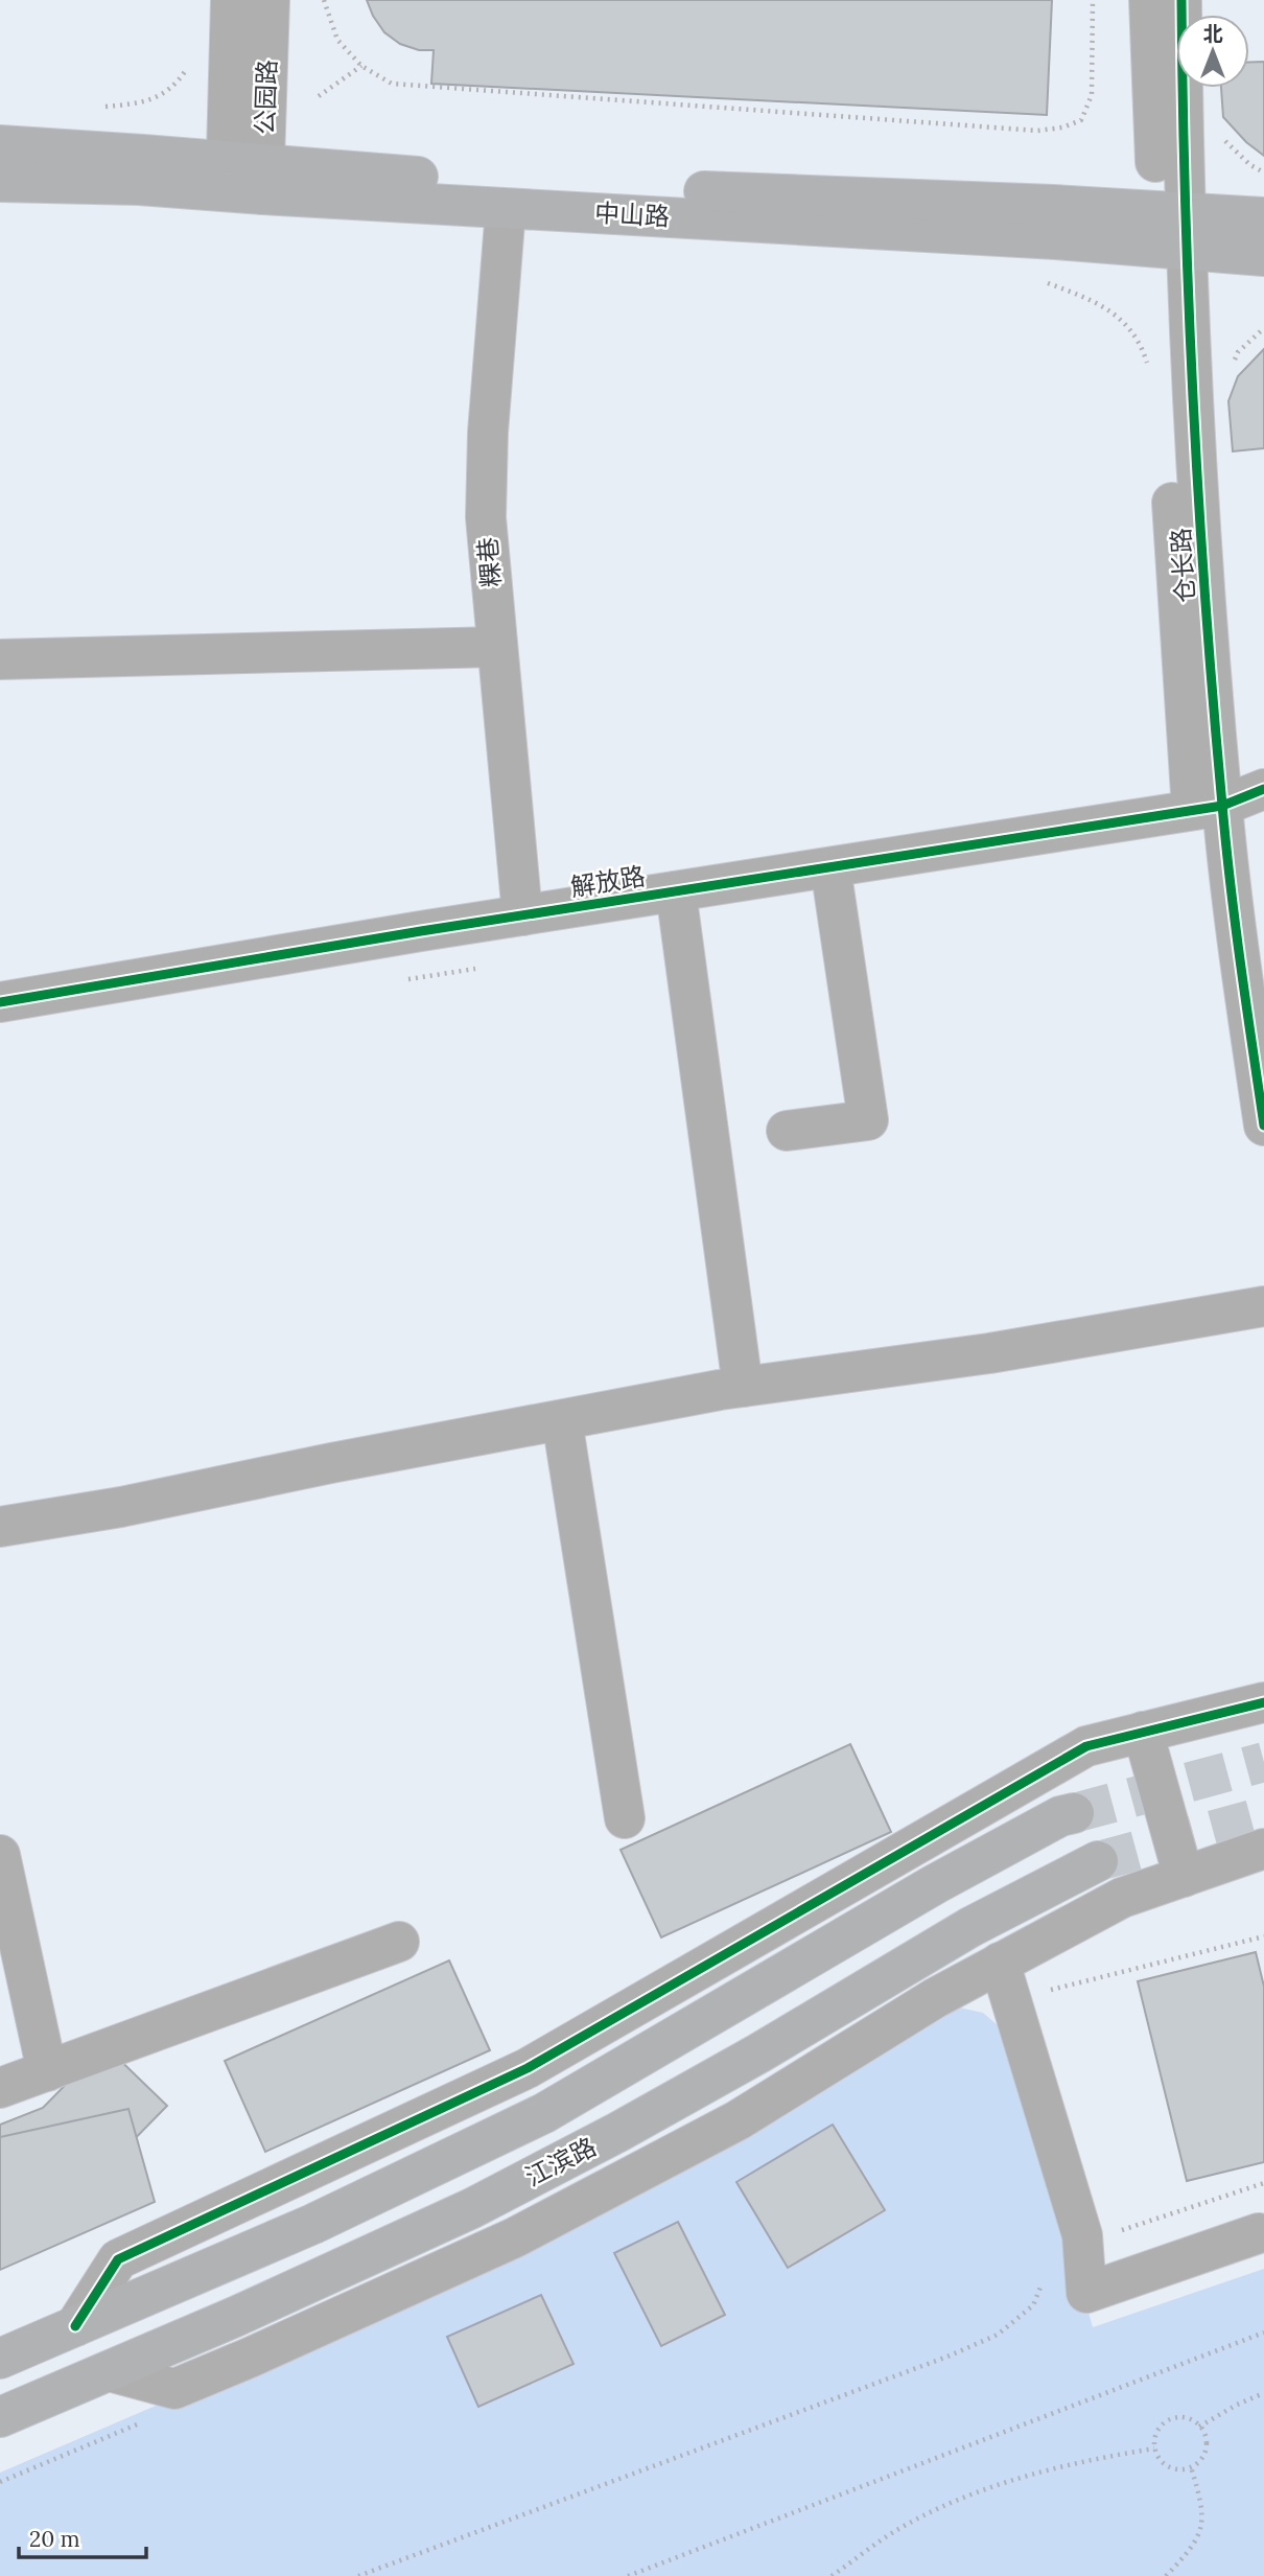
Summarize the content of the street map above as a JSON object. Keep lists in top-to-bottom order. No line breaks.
{"streets":{"main road":["中山路","江滨路"],"street":["公园路","粿巷","仓长路","解放路"]},"crossings":[["公园路","中山路"],["中山路","粿巷"],["中山路","仓长路"],["粿巷","解放路"],["仓长路","解放路"]],"scale_bar":"20 m","north":"top"}
